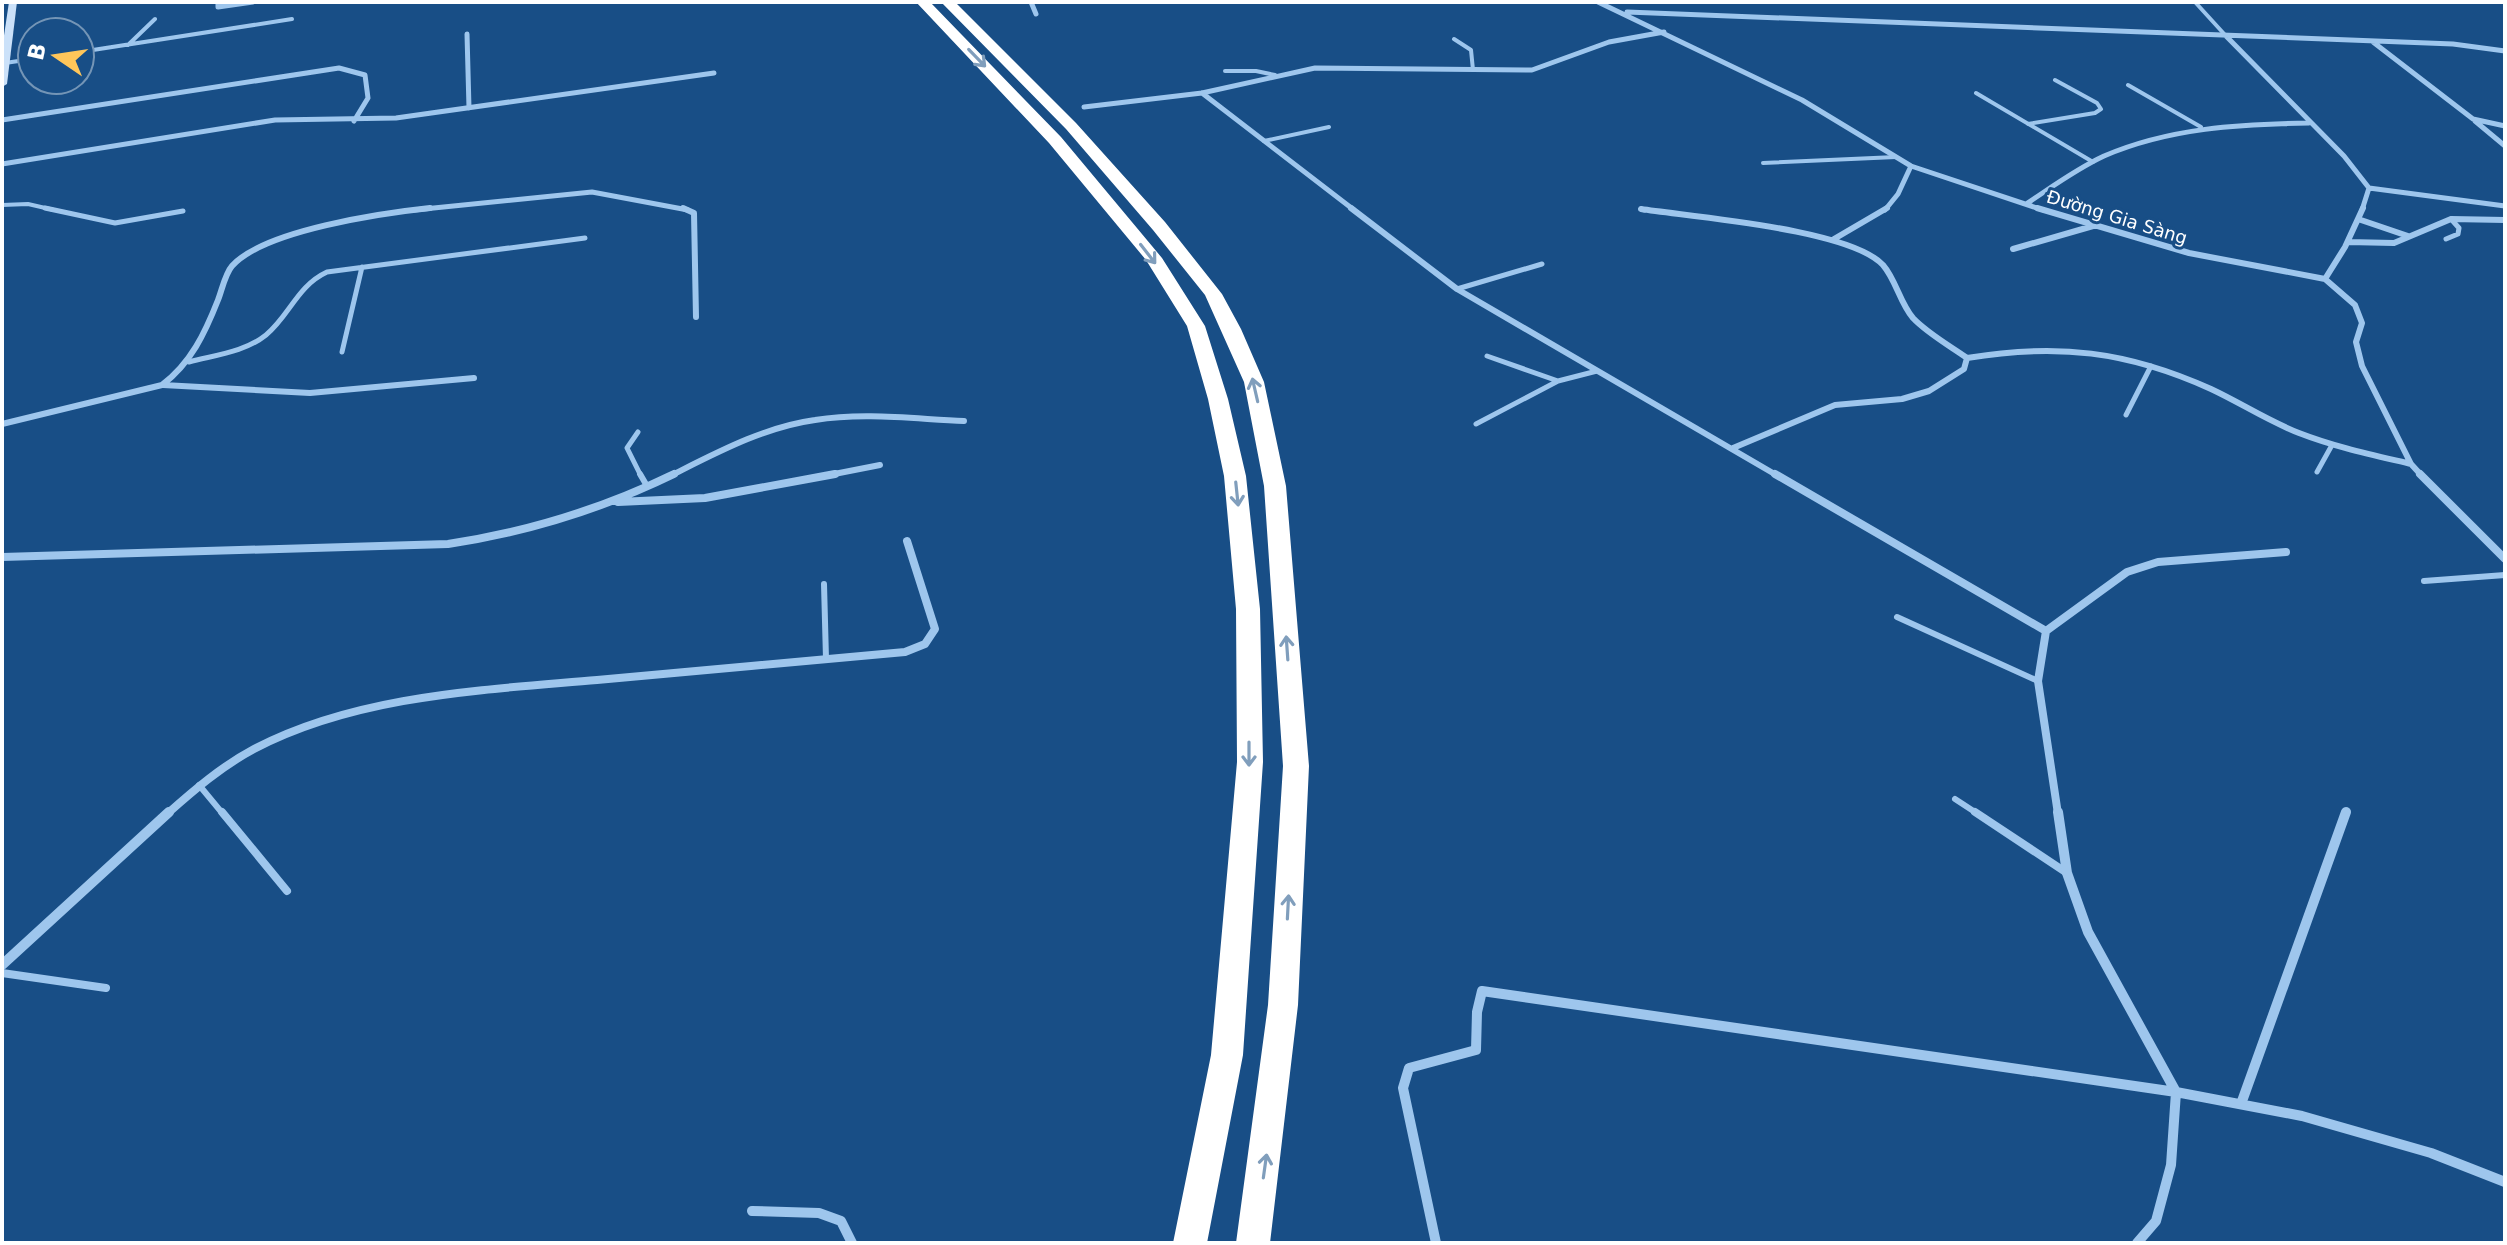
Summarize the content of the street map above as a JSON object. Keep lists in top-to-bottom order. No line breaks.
{"streets":{"street":["Đường Gia Sàng"]},"north":"left"}
